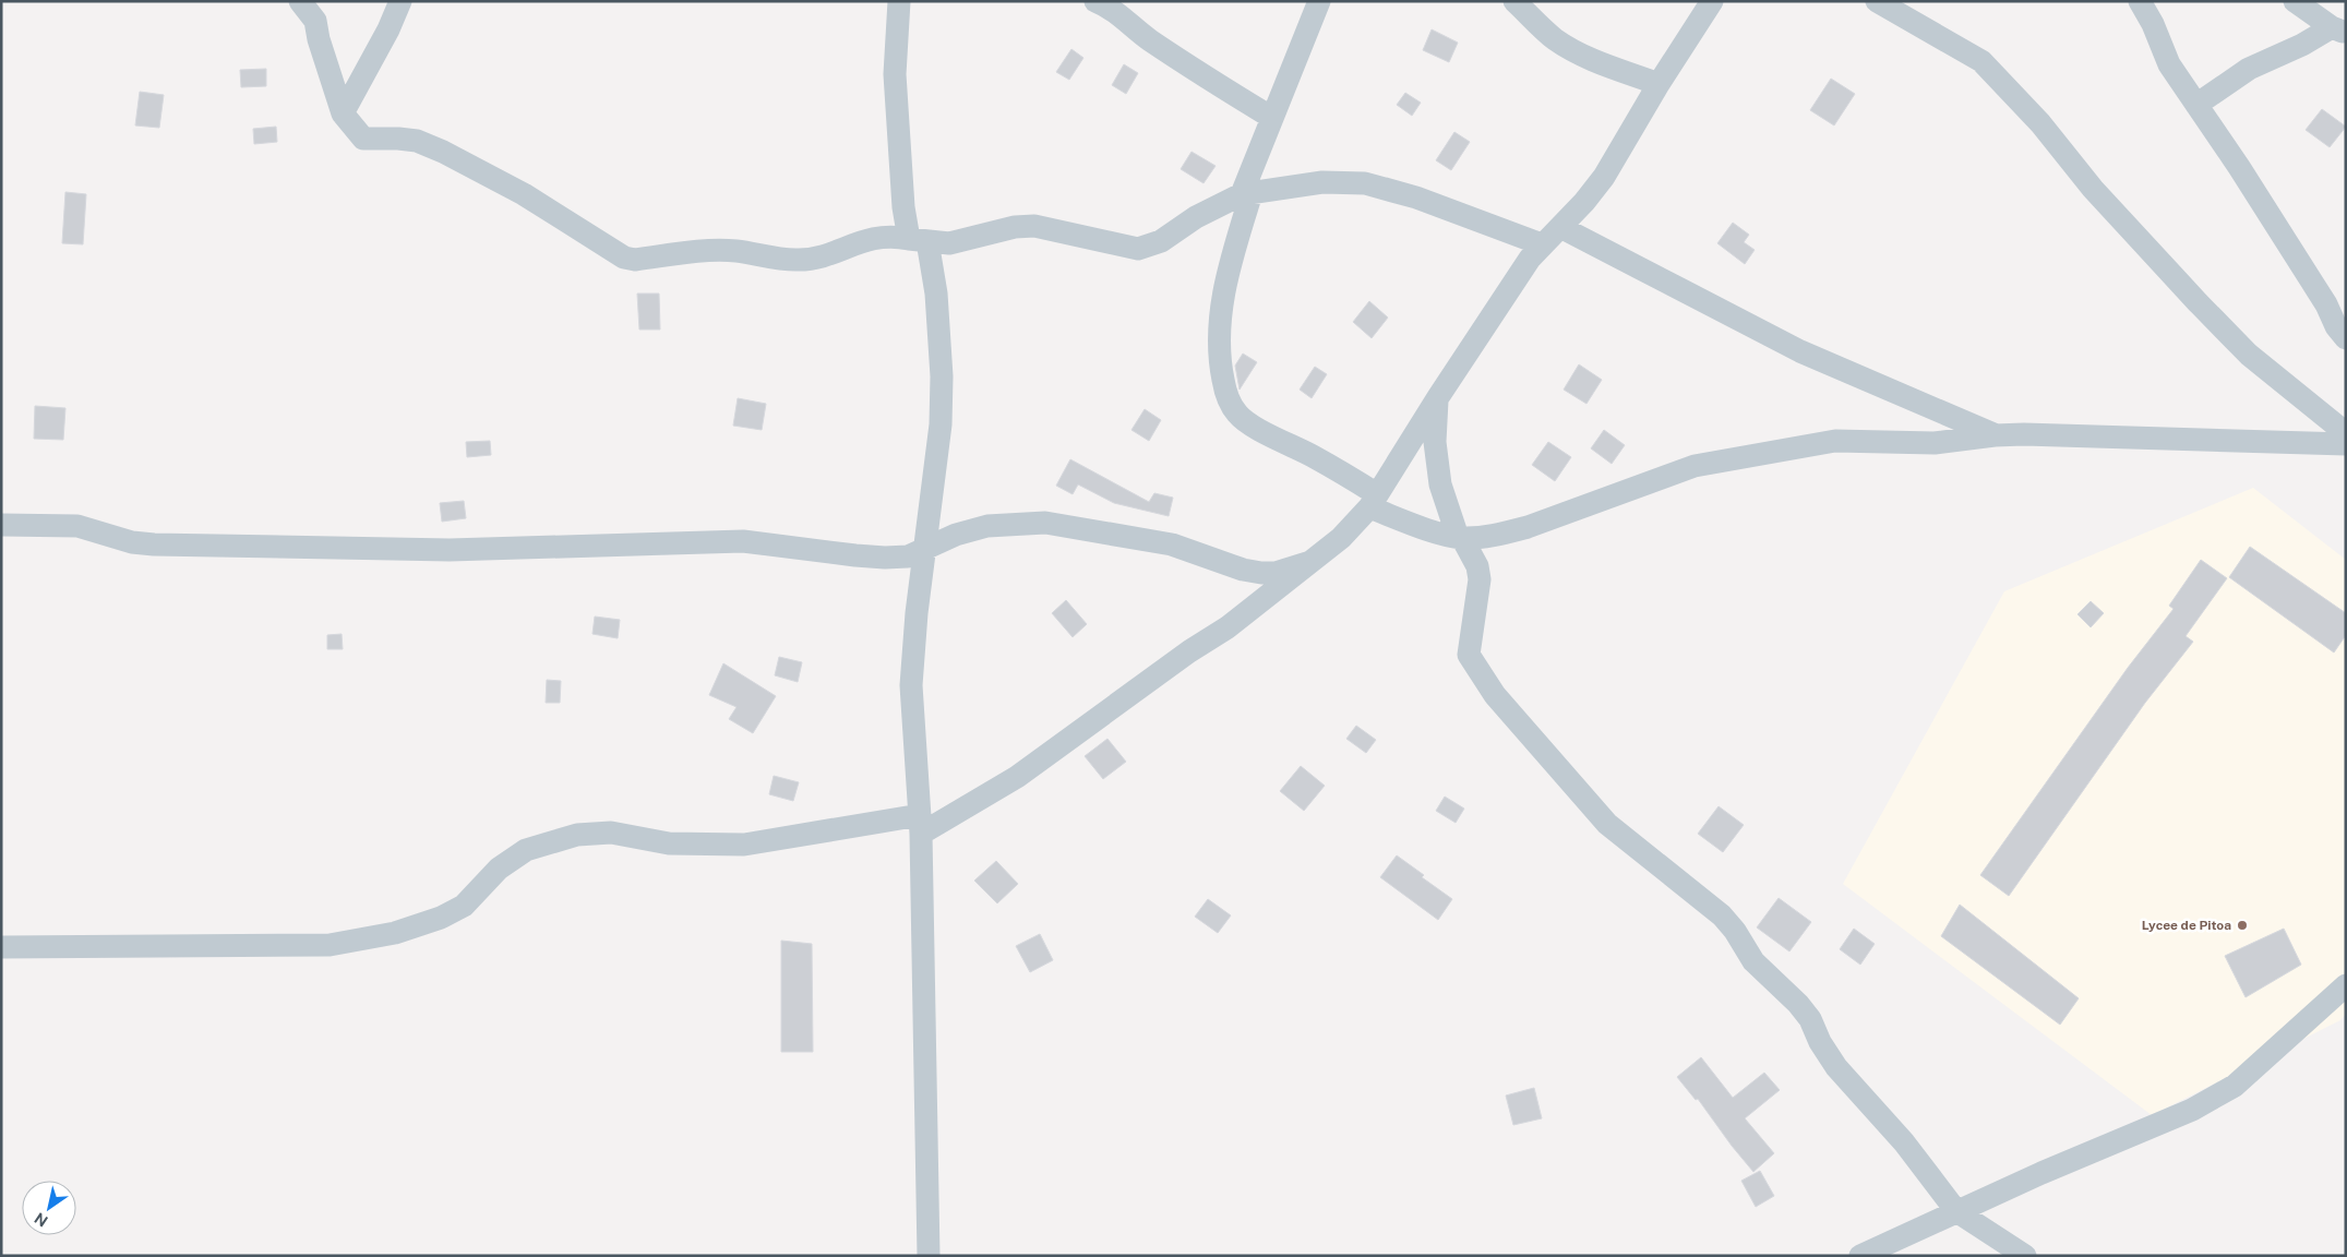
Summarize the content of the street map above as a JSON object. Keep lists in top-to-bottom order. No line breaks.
{"places":["Lycee de Pitoa"],"north":"bottom left"}
